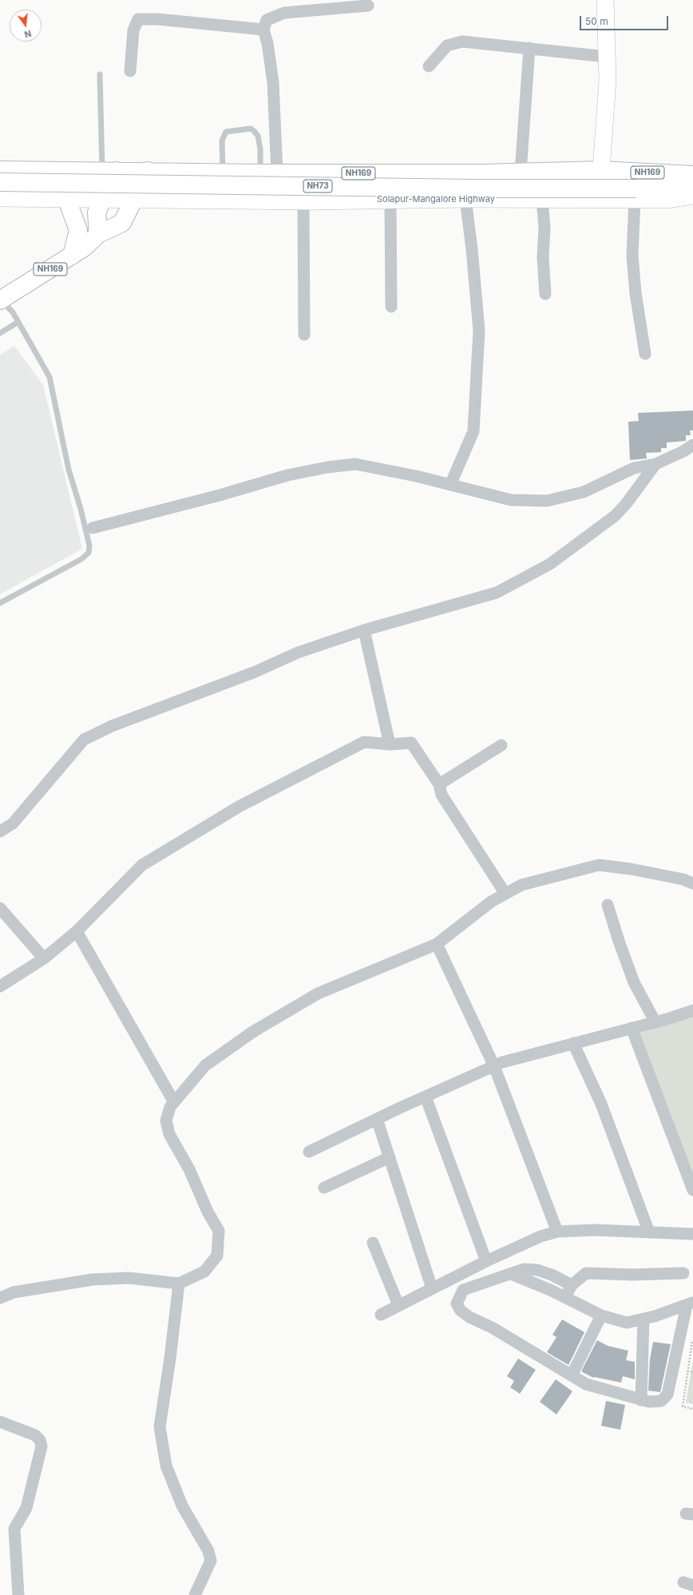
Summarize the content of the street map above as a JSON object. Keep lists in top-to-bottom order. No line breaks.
{"streets":{"highway":["NH169","NH73"],"street":["Solapur-Mangalore Highway"]},"crossings":[["NH169","NH73"],["NH169","Solapur-Mangalore Highway"],["NH73","Solapur-Mangalore Highway"]],"scale_bar":"50 m","north":"bottom"}
